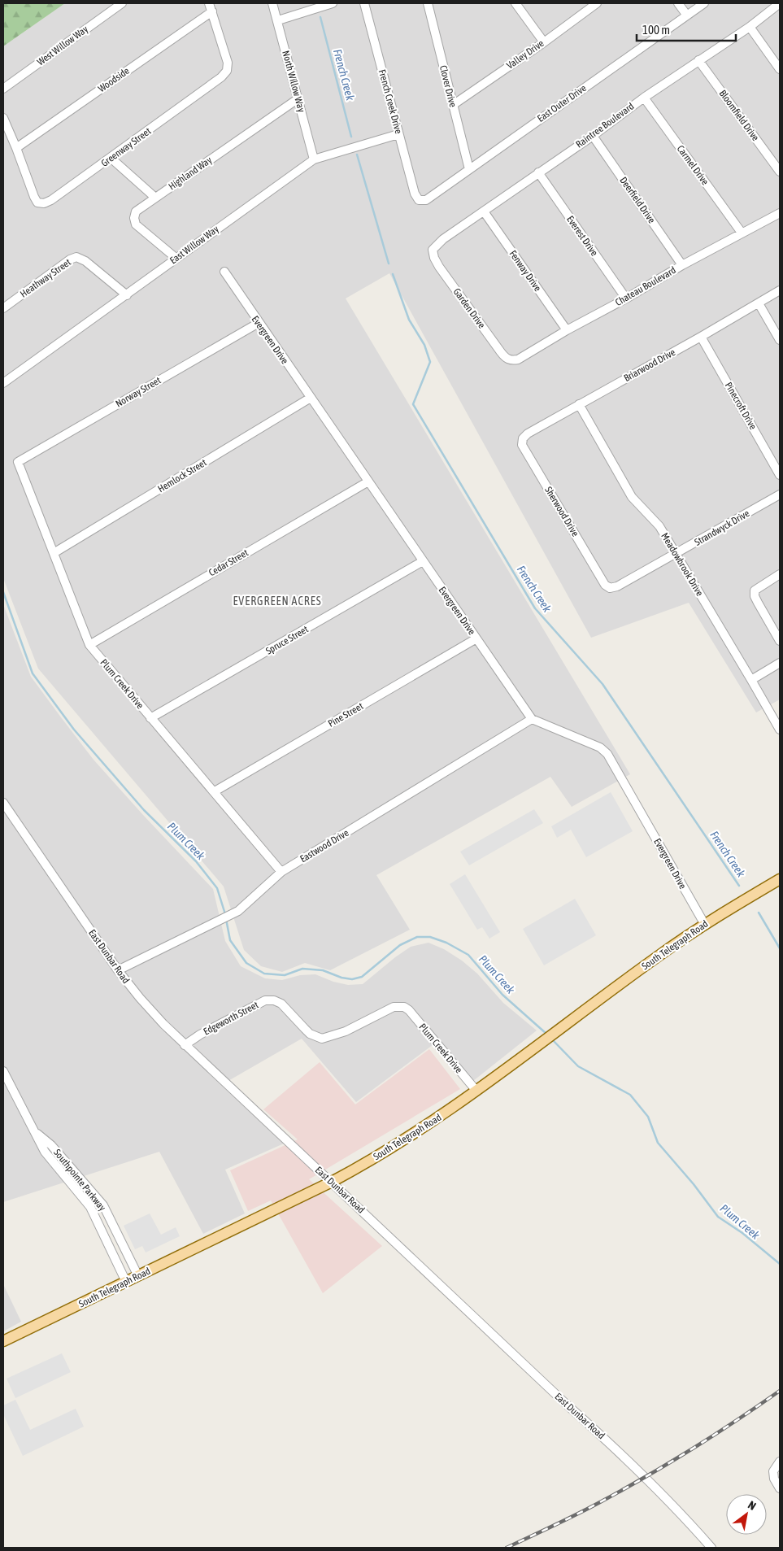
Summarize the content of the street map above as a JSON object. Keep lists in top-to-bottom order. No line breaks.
{"streets":{"main road":["South Telegraph Road"],"street":["West Willow Way","Valley Drive","Woodside","North Willow Way","Clover Drive","French Creek Drive","East Outer Drive","Bloomfield Drive","Raintree Boulevard","Greenway Street","Carmel Drive","Highland Way","Deerfield Drive","Everest Drive","East Willow Way","Fenway Drive","Heathway Street","Chateau Boulevard","Garden Drive","Evergreen Drive","Briarwood Drive","Norway Street","Pinecroft Drive","Hemlock Street","Sherwood Drive","Strandwyck Drive","Cedar Street","Meadowbrook Drive","Spruce Street","Plum Creek Drive","Pine Street","Eastwood Drive","East Dunbar Road","Edgeworth Street","Southpointe Parkway"]},"crossings":[["Valley Drive","Clover Drive"],["Woodside","Greenway Street"],["North Willow Way","Highland Way"],["North Willow Way","East Willow Way"],["Clover Drive","East Outer Drive"],["French Creek Drive","East Outer Drive"],["French Creek Drive","East Willow Way"],["Bloomfield Drive","Raintree Boulevard"],["Raintree Boulevard","Carmel Drive"],["Raintree Boulevard","Deerfield Drive"],["Raintree Boulevard","Everest Drive"],["Raintree Boulevard","Fenway Drive"],["Raintree Boulevard","Garden Drive"],["Carmel Drive","Chateau Boulevard"],["Highland Way","East Willow Way"],["Deerfield Drive","Chateau Boulevard"],["Everest Drive","Chateau Boulevard"],["East Willow Way","Heathway Street"],["Fenway Drive","Chateau Boulevard"],["Chateau Boulevard","Garden Drive"],["Evergreen Drive","Norway Street"],["Evergreen Drive","Hemlock Street"],["Evergreen Drive","Cedar Street"],["Evergreen Drive","Spruce Street"],["Evergreen Drive","Pine Street"],["Evergreen Drive","Eastwood Drive"],["Evergreen Drive","South Telegraph Road"],["Briarwood Drive","Pinecroft Drive"],["Briarwood Drive","Sherwood Drive"],["Briarwood Drive","Meadowbrook Drive"],["Norway Street","Plum Creek Drive"],["Hemlock Street","Plum Creek Drive"],["Sherwood Drive","Strandwyck Drive"],["Strandwyck Drive","Meadowbrook Drive"],["Cedar Street","Plum Creek Drive"],["Spruce Street","Plum Creek Drive"],["Plum Creek Drive","Pine Street"],["Plum Creek Drive","Eastwood Drive"],["Plum Creek Drive","South Telegraph Road"],["Plum Creek Drive","Edgeworth Street"],["Eastwood Drive","East Dunbar Road"],["South Telegraph Road","East Dunbar Road"],["South Telegraph Road","Southpointe Parkway"],["East Dunbar Road","Edgeworth Street"]],"districts":["EVERGREEN ACRES"],"water":["French Creek","Plum Creek"],"scale_bar":"100 m","north":"top right"}
